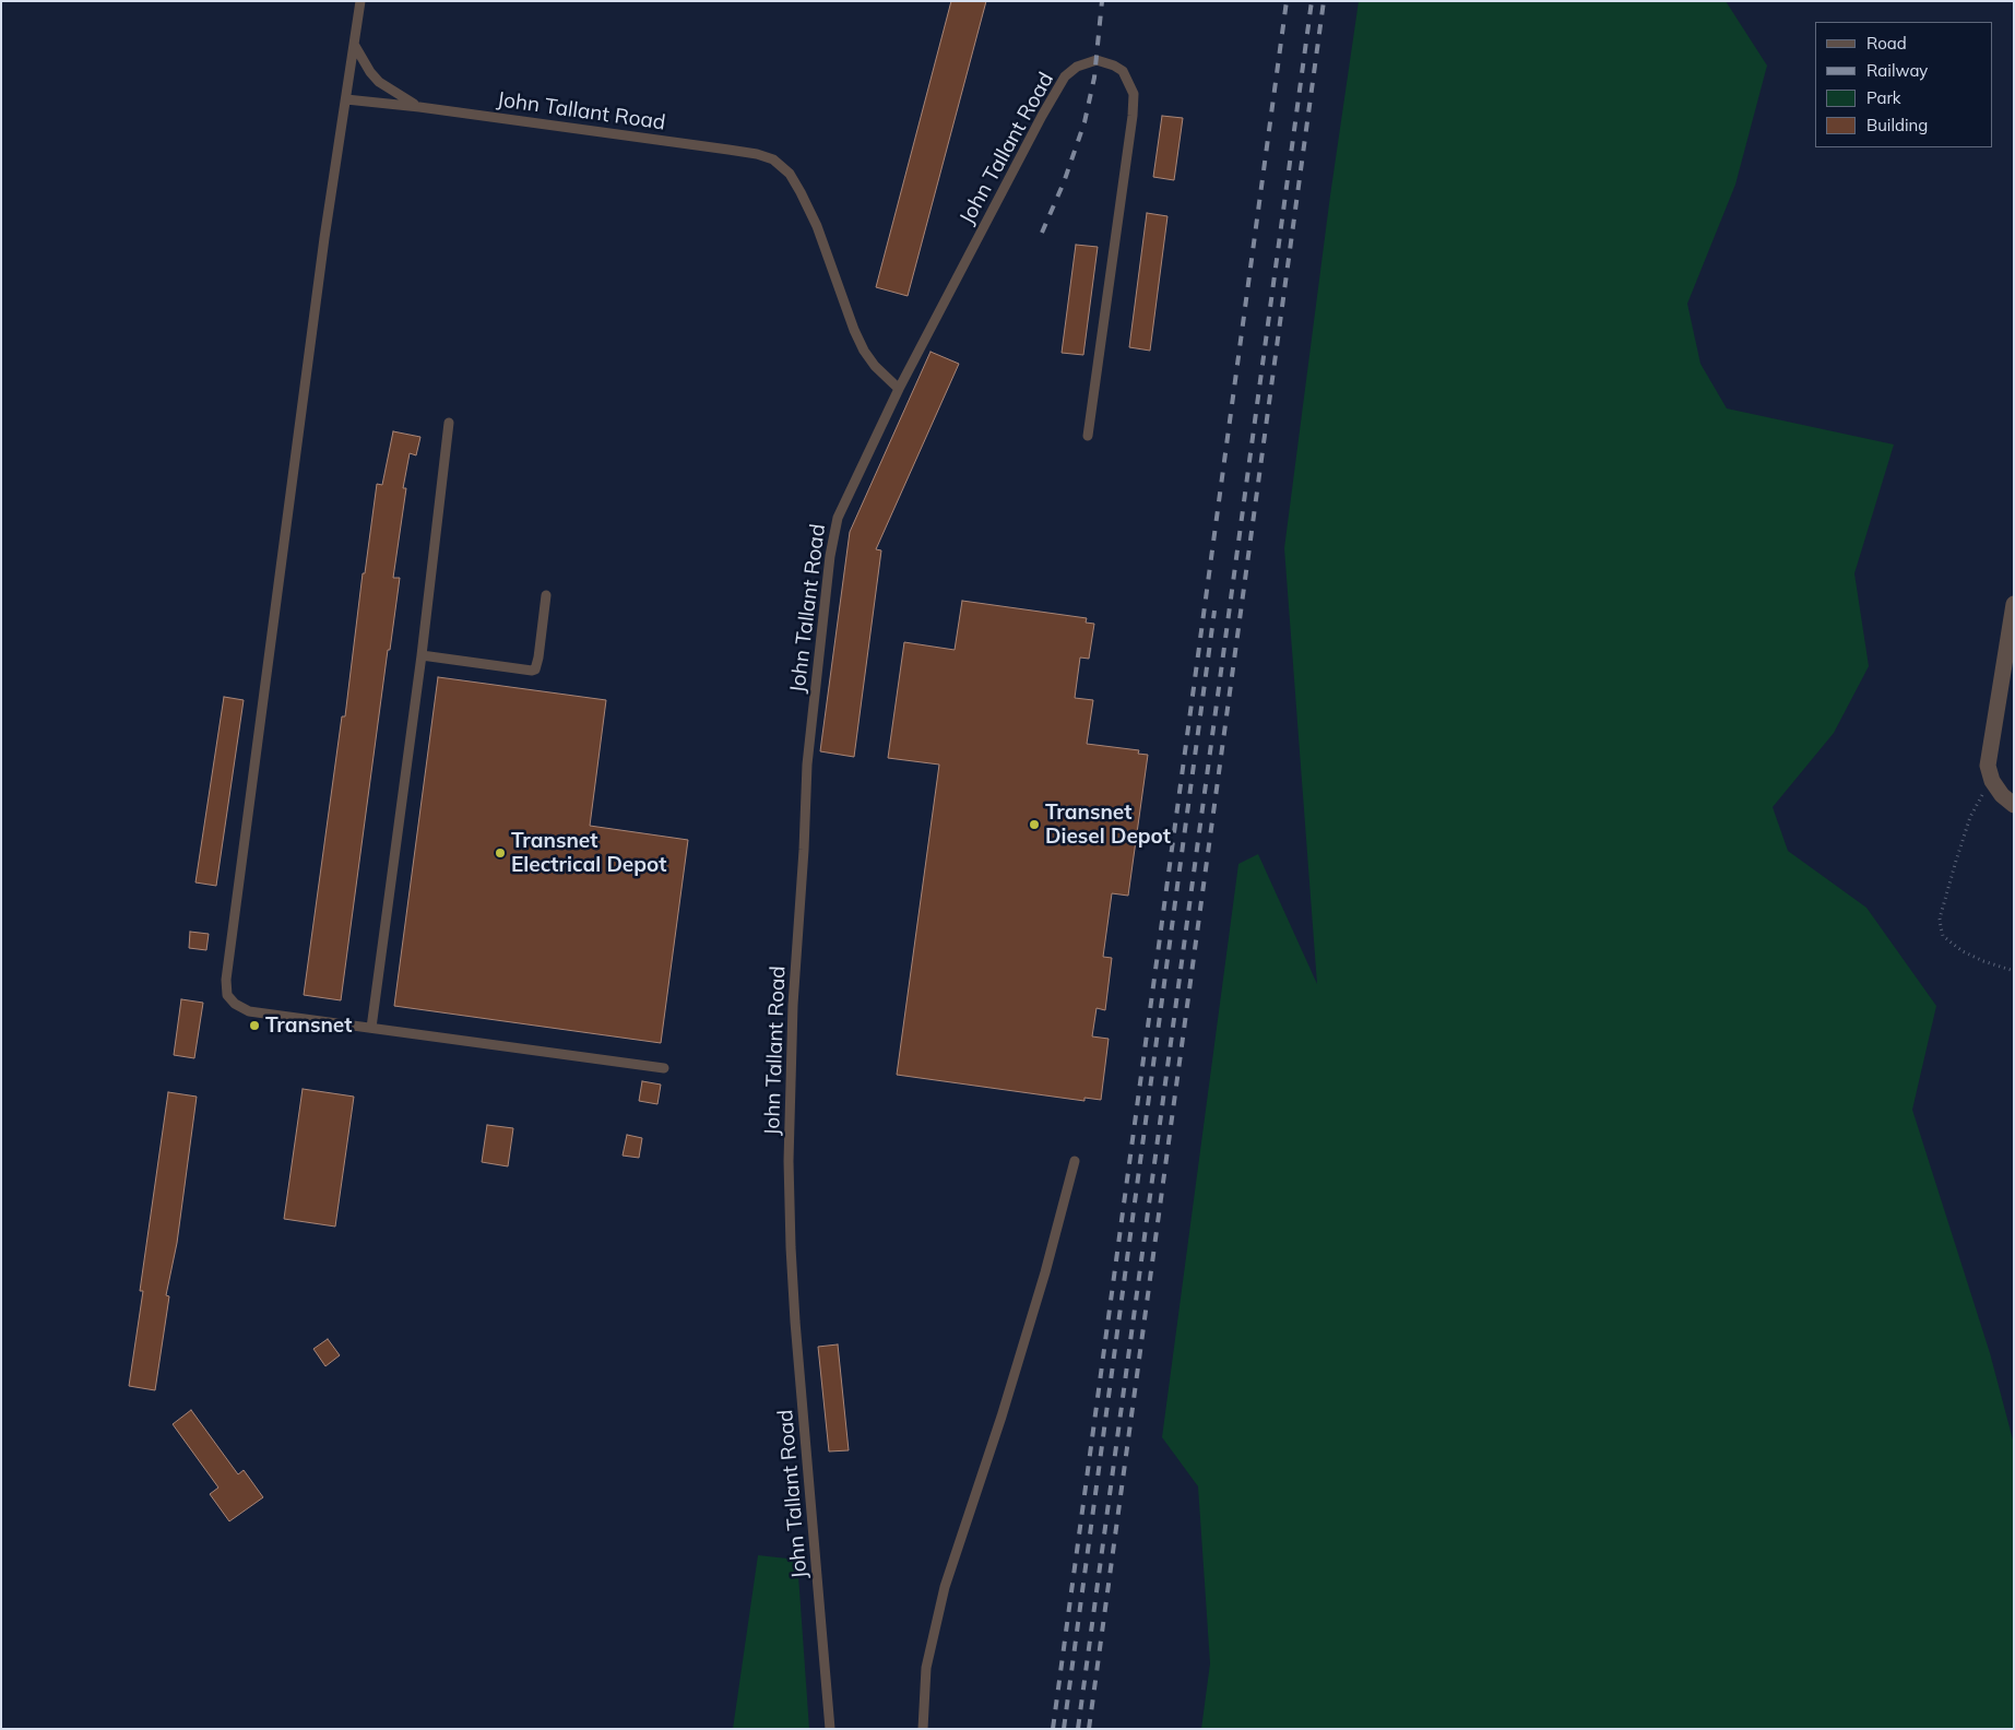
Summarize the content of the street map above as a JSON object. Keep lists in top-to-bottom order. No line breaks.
{"streets":{"lane":["John Tallant Road"]},"places":["Transnet Diesel Depot","Transnet Electrical Depot","Transnet"],"legend":["Road","Railway","Park","Building"]}
